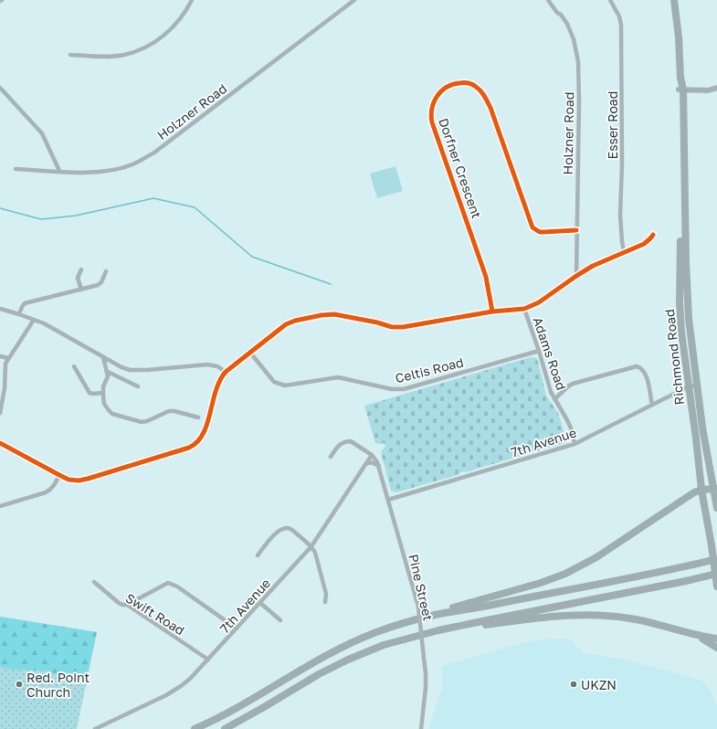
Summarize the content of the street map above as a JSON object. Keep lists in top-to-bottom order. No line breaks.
{"streets":{"highway":["Richmond Road"],"street":["Holzner Road","Esser Road","Dorfner Crescent","Adams Road","Celtis Road","7th Avenue","Pine Street","Swift Road"]},"crossings":[["Holzner Road","Dorfner Crescent"],["Adams Road","Celtis Road"],["Adams Road","7th Avenue"],["Richmond Road","7th Avenue"],["7th Avenue","Pine Street"],["7th Avenue","Swift Road"]],"places":["Red. Point Church","UKZN"]}
